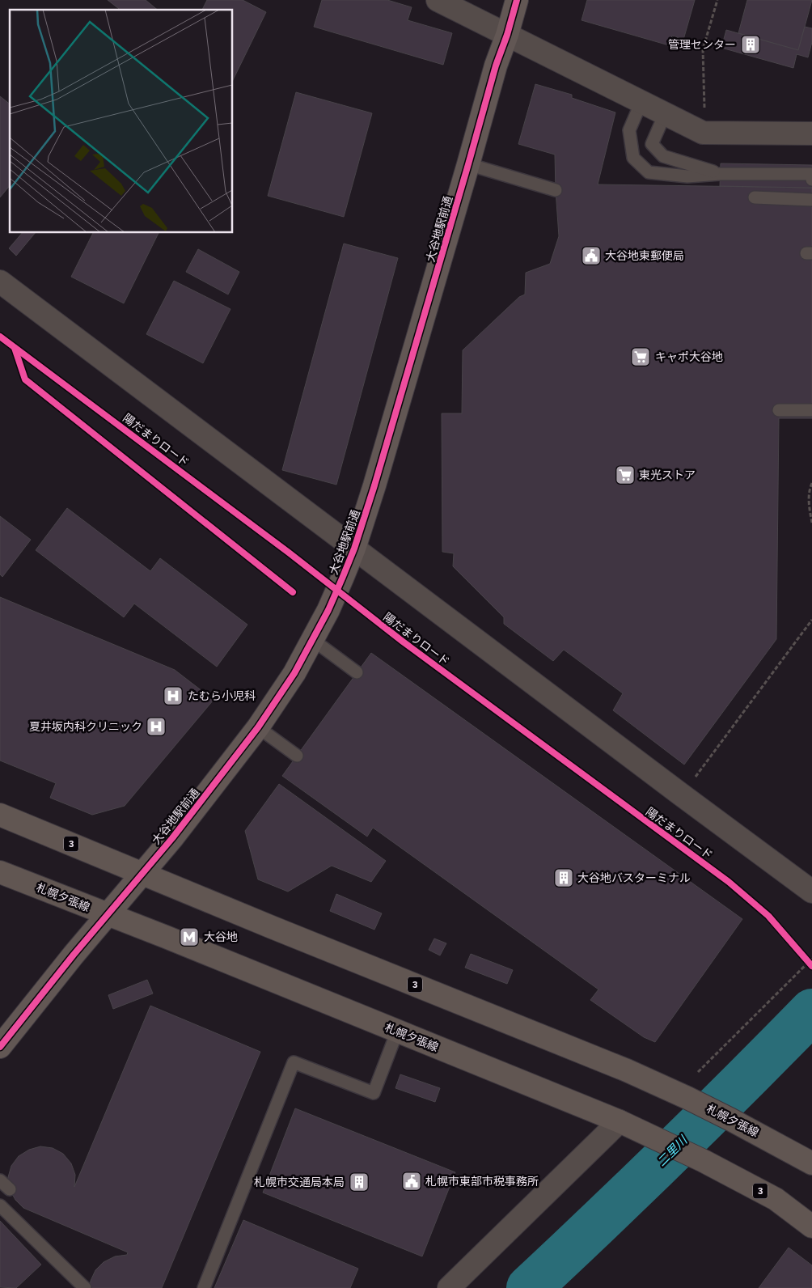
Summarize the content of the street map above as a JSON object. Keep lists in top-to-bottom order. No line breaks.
{"streets":{"main road":["3","札幌夕張線"],"street":["大谷地駅前通"],"cycle path":["陽だまりロード"]},"crossings":[["大谷地駅前通","札幌夕張線"]],"water":["二里川"],"places":{"building":["管理センター","大谷地バスターミナル","札幌市交通局本局"],"public building":["大谷地東郵便局","札幌市東部市税事務所"],"supermarket":["キャポ大谷地","東光ストア"],"hospital":["たむら小児科","夏井坂内科クリニック"],"metro station":["大谷地"]}}
